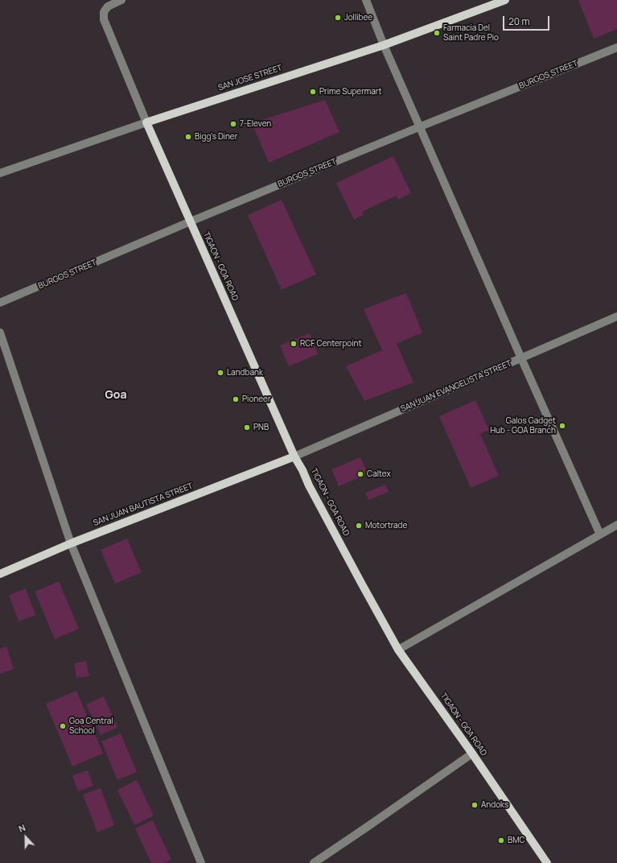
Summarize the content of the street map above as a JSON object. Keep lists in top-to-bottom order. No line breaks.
{"streets":{"main road":["SAN JOSE STREET","TIGAON - GOA ROAD","SAN JUAN BAUTISTA STREET"],"street":["BURGOS STREET","SAN JUAN EVANGELISTA STREET"]},"crossings":[["BURGOS STREET","TIGAON - GOA ROAD"],["SAN JOSE STREET","TIGAON - GOA ROAD"],["TIGAON - GOA ROAD","SAN JUAN EVANGELISTA STREET"],["TIGAON - GOA ROAD","SAN JUAN BAUTISTA STREET"],["SAN JUAN EVANGELISTA STREET","SAN JUAN BAUTISTA STREET"]],"districts":["Goa"],"places":["Jollibee","Farmacia Del Saint Padre Pio","Prime Supermart","7-Eleven","Bigg's Diner","RCF Centerpoint","Landbank","Pioneer","Galos Gadget Hub - GOA Branch","PNB","Caltex","Motortrade","Goa Central School","Andoks","BMC"],"scale_bar":"20 m","north":"top"}
